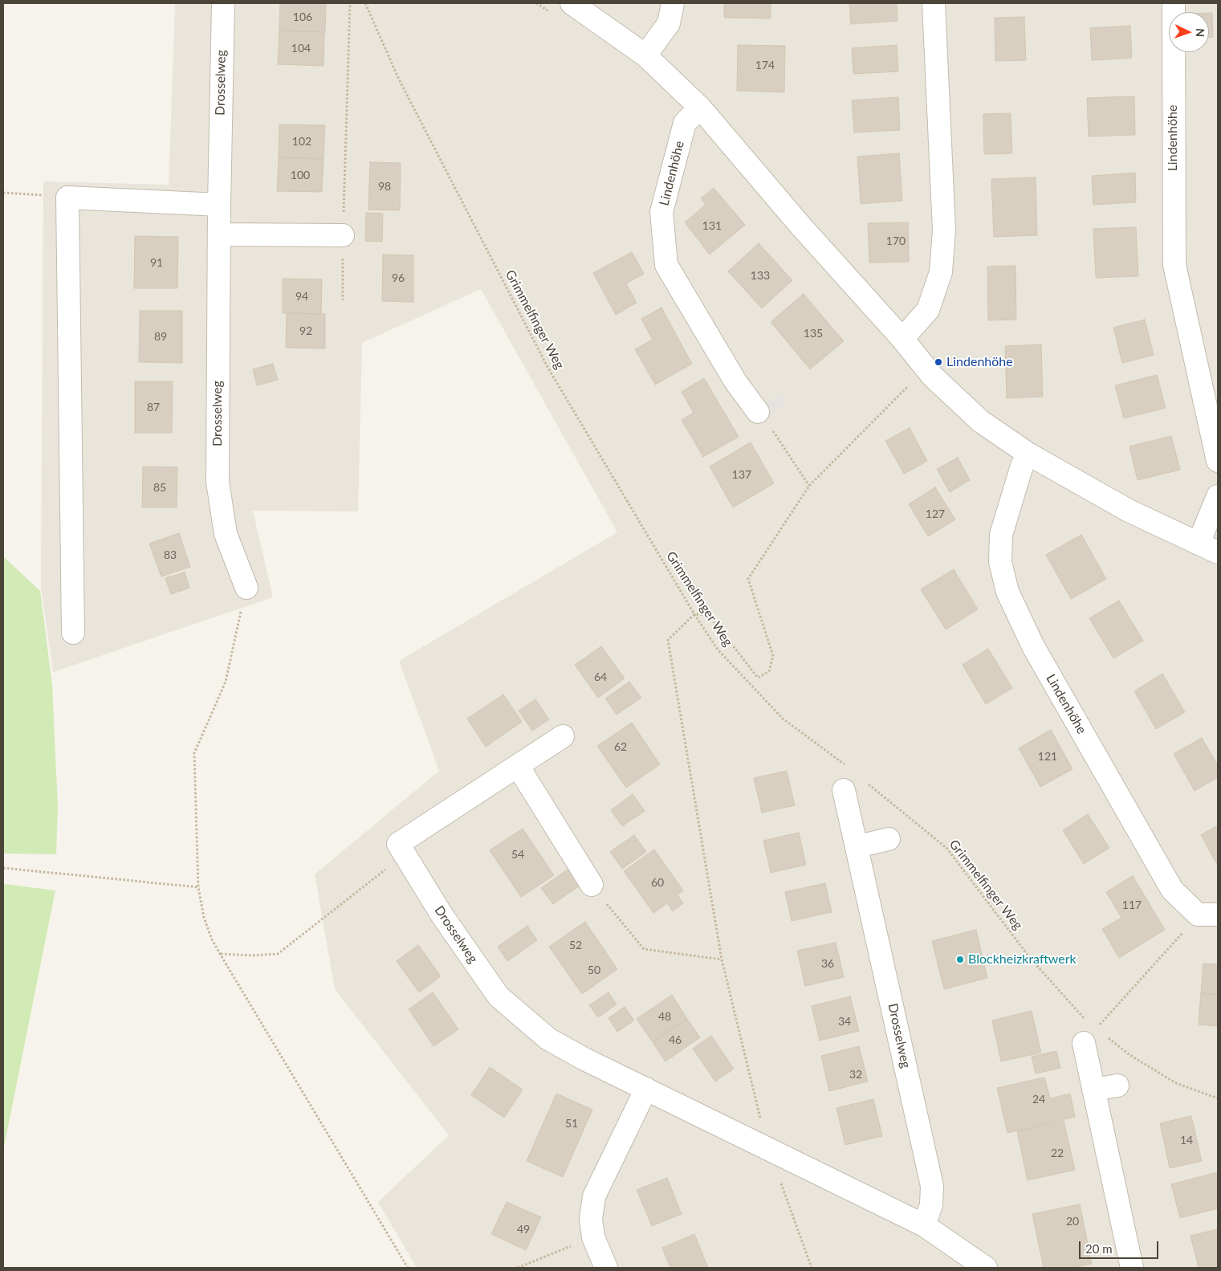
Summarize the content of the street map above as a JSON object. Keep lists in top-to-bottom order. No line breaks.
{"streets":{"street":["Drosselweg","Lindenhöhe"],"path":["Grimmelfinger Weg"]},"places":["Lindenhöhe","Blockheizkraftwerk"],"house_numbers":["106","104","174","102","100","98","131","170","91","133","96","94","92","135","89","87","137","85","127","83","64","62","121","54","60","117","52","36","50","48","34","46","32","24","51","14","22","20","49"],"scale_bar":"20 m","north":"right"}
